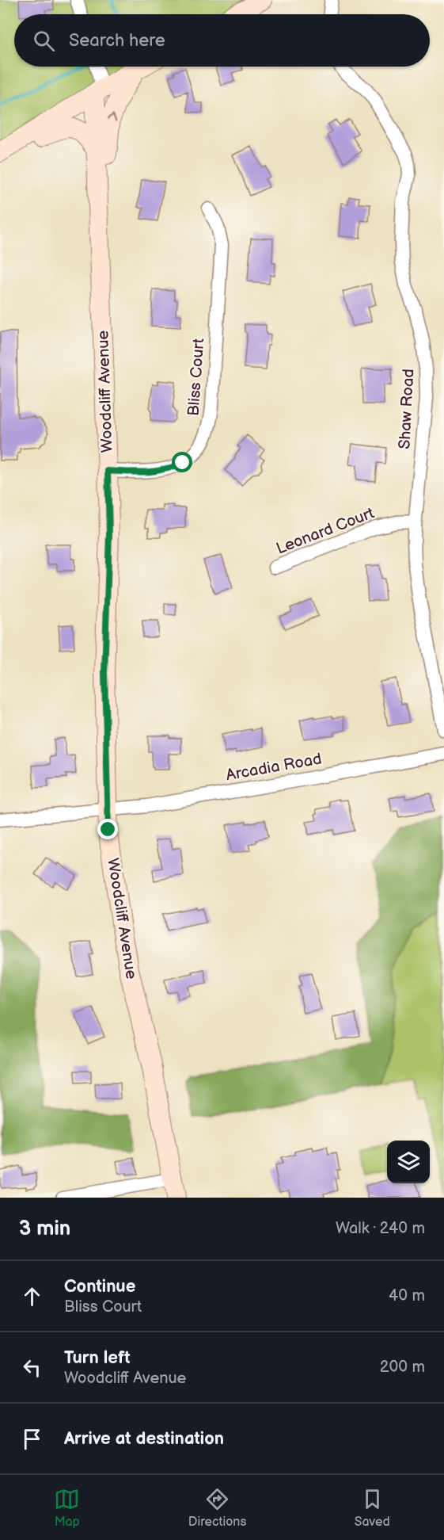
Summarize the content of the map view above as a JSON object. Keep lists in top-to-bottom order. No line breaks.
{"streets":{"main road":["Woodcliff Avenue"],"street":["Bliss Court","Shaw Road","Leonard Court","Arcadia Road"]},"crossings":[["Bliss Court","Woodcliff Avenue"],["Woodcliff Avenue","Arcadia Road"],["Shaw Road","Leonard Court"]],"page":{"search":"Search here","heading":["3 min","Walk · 240 m"],"list":[["Continue","Bliss Court","40 m"],["Turn left","Woodcliff Avenue","200 m"],"Arrive at destination"],"nav":["Map","Directions","Saved"]}}
